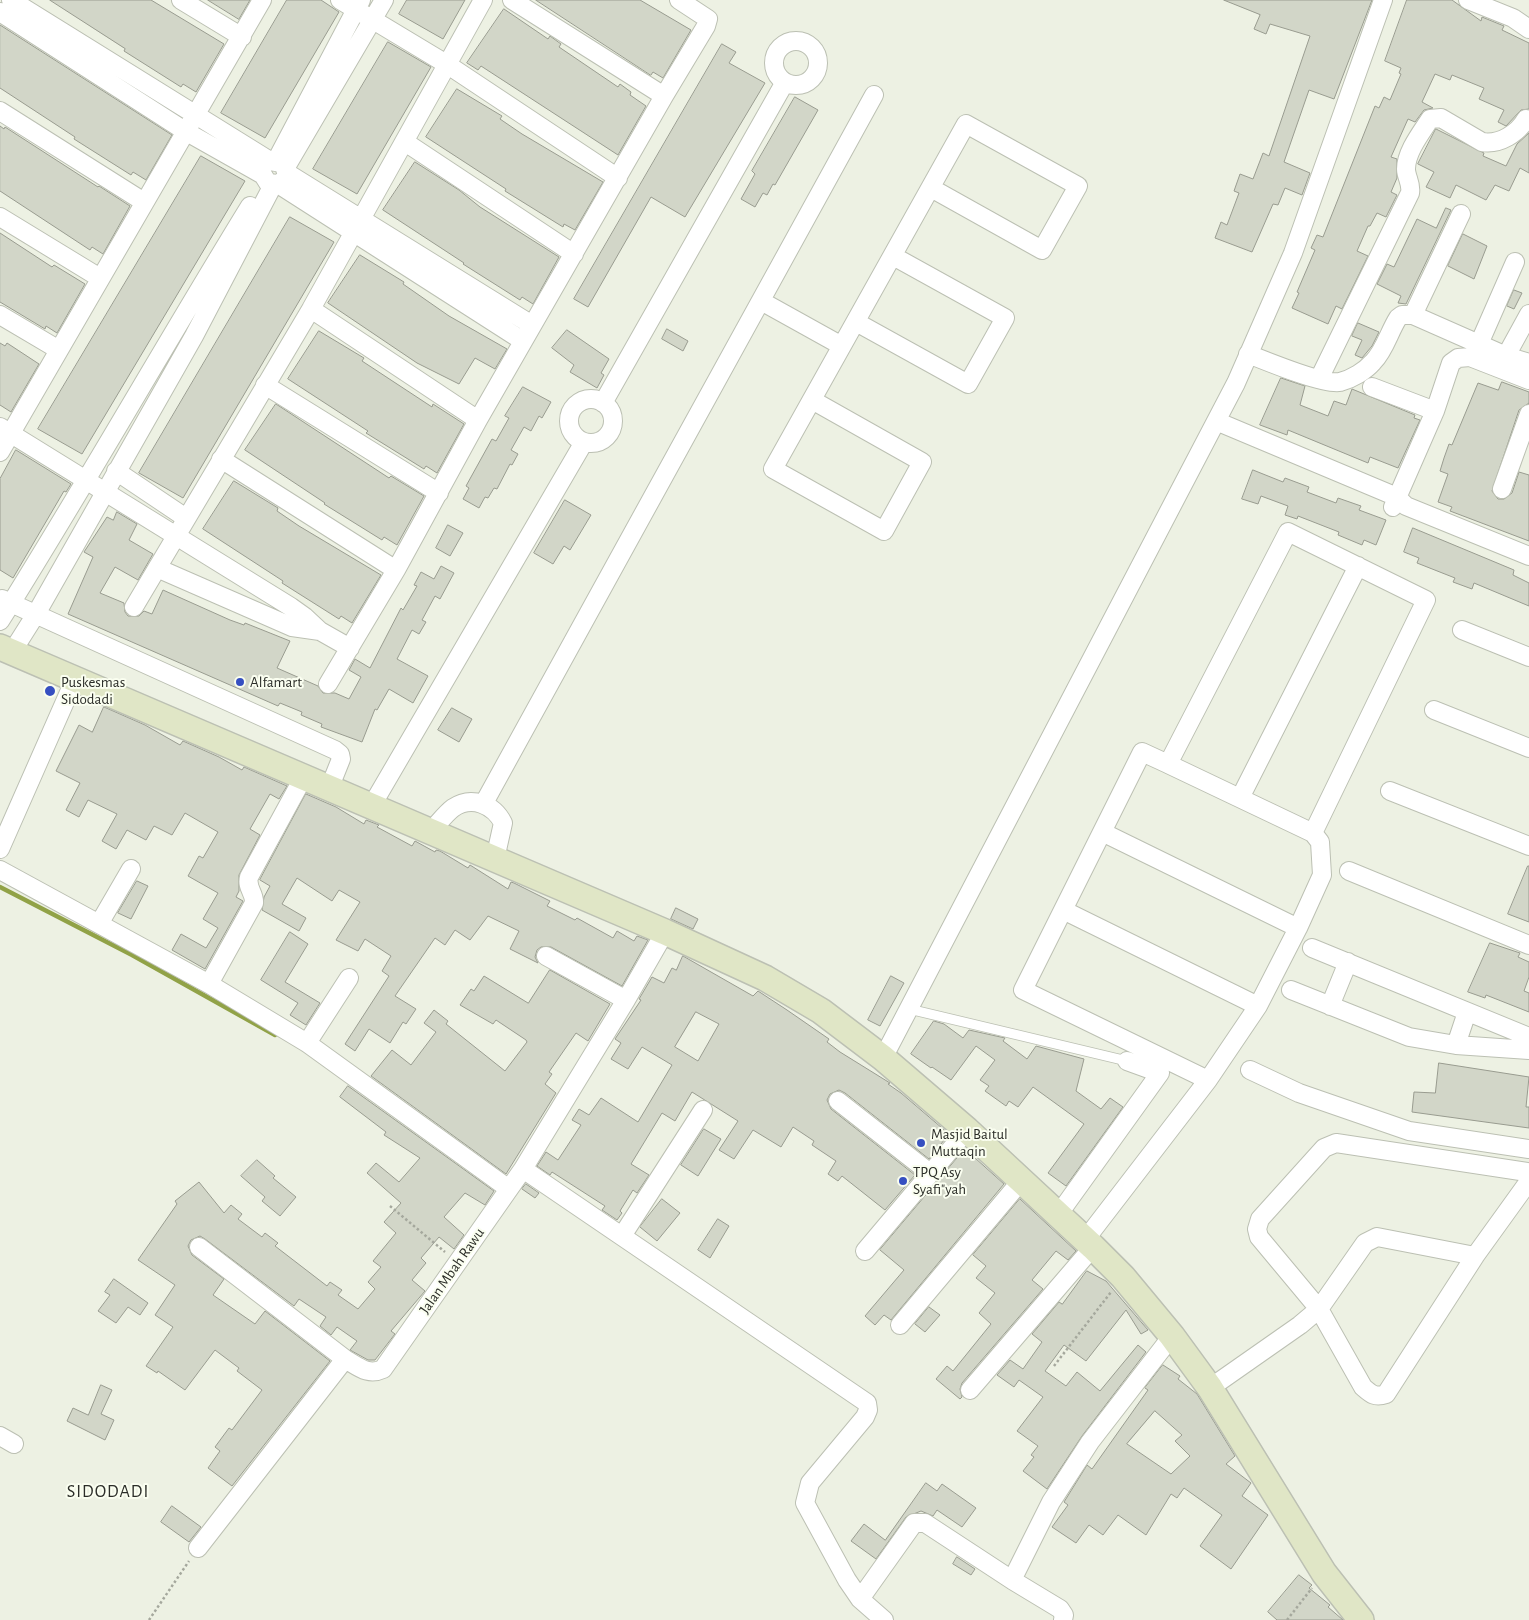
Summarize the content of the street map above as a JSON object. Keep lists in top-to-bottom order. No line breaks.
{"streets":{"street":["Jalan Mbah Rawu"]},"districts":["SIDODADI"],"places":["Alfamart","Puskesmas Sidodadi","Masjid Baitul Muttaqin","TPQ Asy Syafi\"yah"]}
